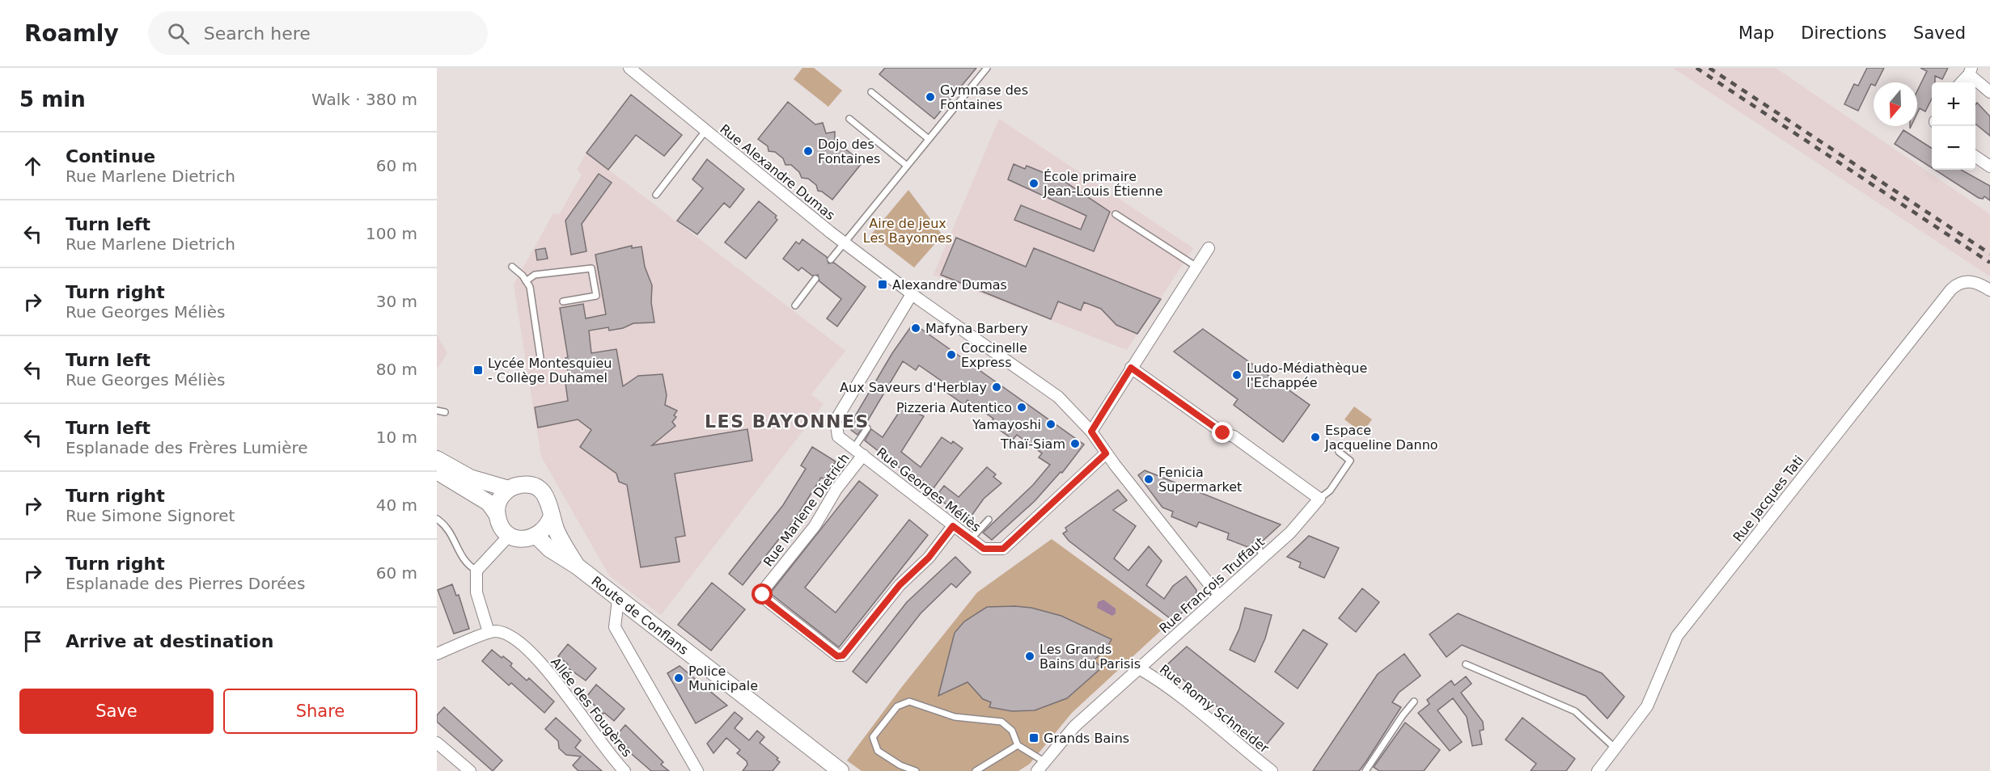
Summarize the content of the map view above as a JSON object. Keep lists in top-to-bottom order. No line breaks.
{"streets":{"main road":["Route de Conflans"],"street":["Rue Alexandre Dumas","Rue Georges Méliès","Rue Jacques Tati","Rue Marlene Dietrich","Rue François Truffaut","Allée des Fougères","Rue Romy Schneider"]},"crossings":[["Rue Alexandre Dumas","Rue Georges Méliès"],["Rue Alexandre Dumas","Rue François Truffaut"],["Rue Georges Méliès","Rue Marlene Dietrich"],["Rue François Truffaut","Rue Romy Schneider"]],"districts":["LES BAYONNES"],"parks":["Aire de jeux Les Bayonnes"],"places":{"other":["Gymnase des Fontaines","Dojo des Fontaines","École primaire Jean-Louis Étienne","Mafyna Barbery","Coccinelle Express","Ludo-Médiathèque l'Echappée","Aux Saveurs d'Herblay","Pizzeria Autentico","Yamayoshi","Espace Jacqueline Danno","Thaï-Siam","Fenicia Supermarket","Les Grands Bains du Parisis","Police Municipale"],"transit":["Alexandre Dumas","Lycée Montesquieu - Collège Duhamel","Grands Bains"]},"north":"bottom","page":{"header":"Roamly","search":"Search here","nav":["Map","Directions","Saved"],"heading":["5 min","Walk · 380 m"],"map_buttons":["+","−"],"list":[["Continue","Rue Marlene Dietrich","60 m"],["Turn left","Rue Marlene Dietrich","100 m"],["Turn right","Rue Georges Méliès","30 m"],["Turn left","Rue Georges Méliès","80 m"],["Turn left","Esplanade des Frères Lumière","10 m"],["Turn right","Rue Simone Signoret","40 m"],["Turn right","Esplanade des Pierres Dorées","60 m"],"Arrive at destination"],"buttons":["Save","Share"]}}
